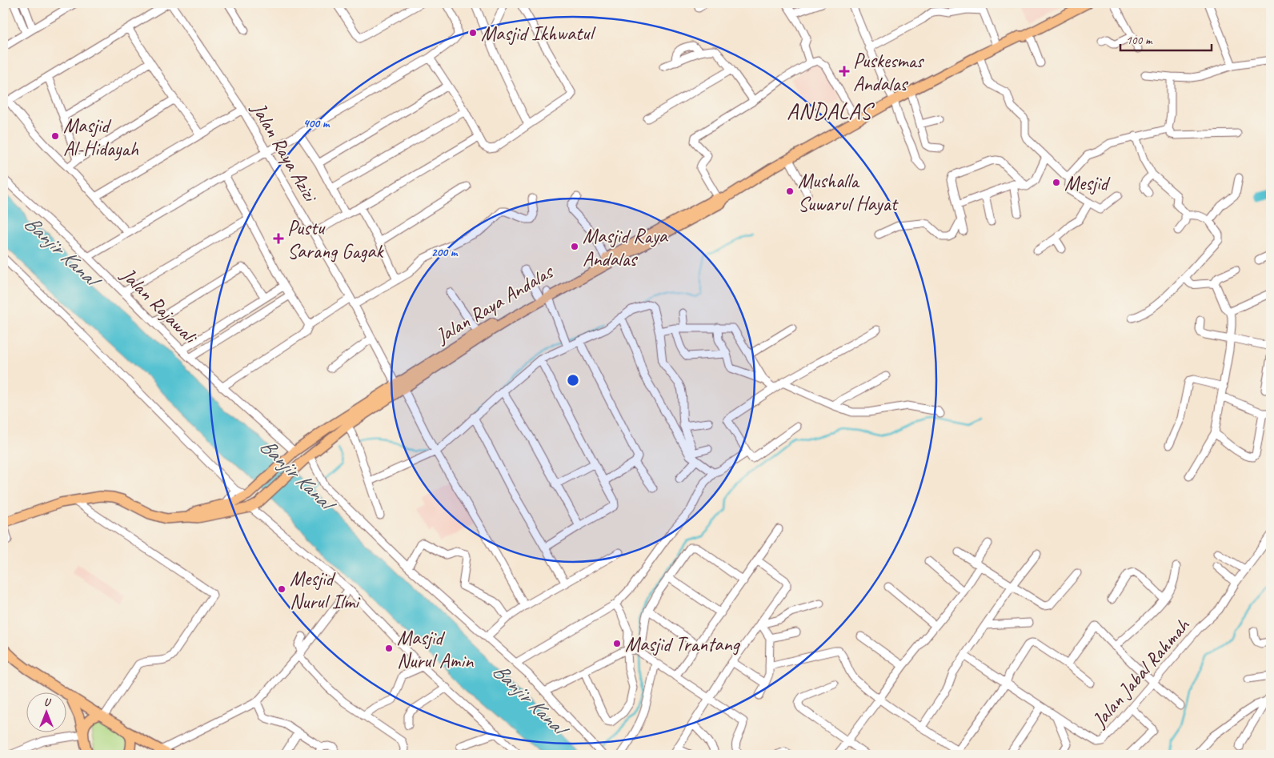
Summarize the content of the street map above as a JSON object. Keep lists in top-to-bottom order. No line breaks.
{"streets":{"main road":["Jalan Raya Andalas"],"street":["Jalan Raya Azizi","Jalan Rajawali","Jalan Jabal Rahmah"]},"crossings":[["Jalan Raya Azizi","Jalan Raya Andalas"],["Jalan Raya Andalas","Jalan Rajawali"]],"districts":["ANDALAS"],"water":["Banjir Kanal"],"places":{"other":["Masjid Ikhwatul","Masjid Al-Hidayah","Mesjid","Mushalla Suwarul Hayat","Masjid Raya Andalas","Mesjid Nurul Ilmi","Masjid Trantang","Masjid Nurul Amin"],"health":["Puskesmas Andalas","Pustu Sarang Gagak"]},"scale_bar":"100 m","north":"top","rings":["400 m","200 m"]}
